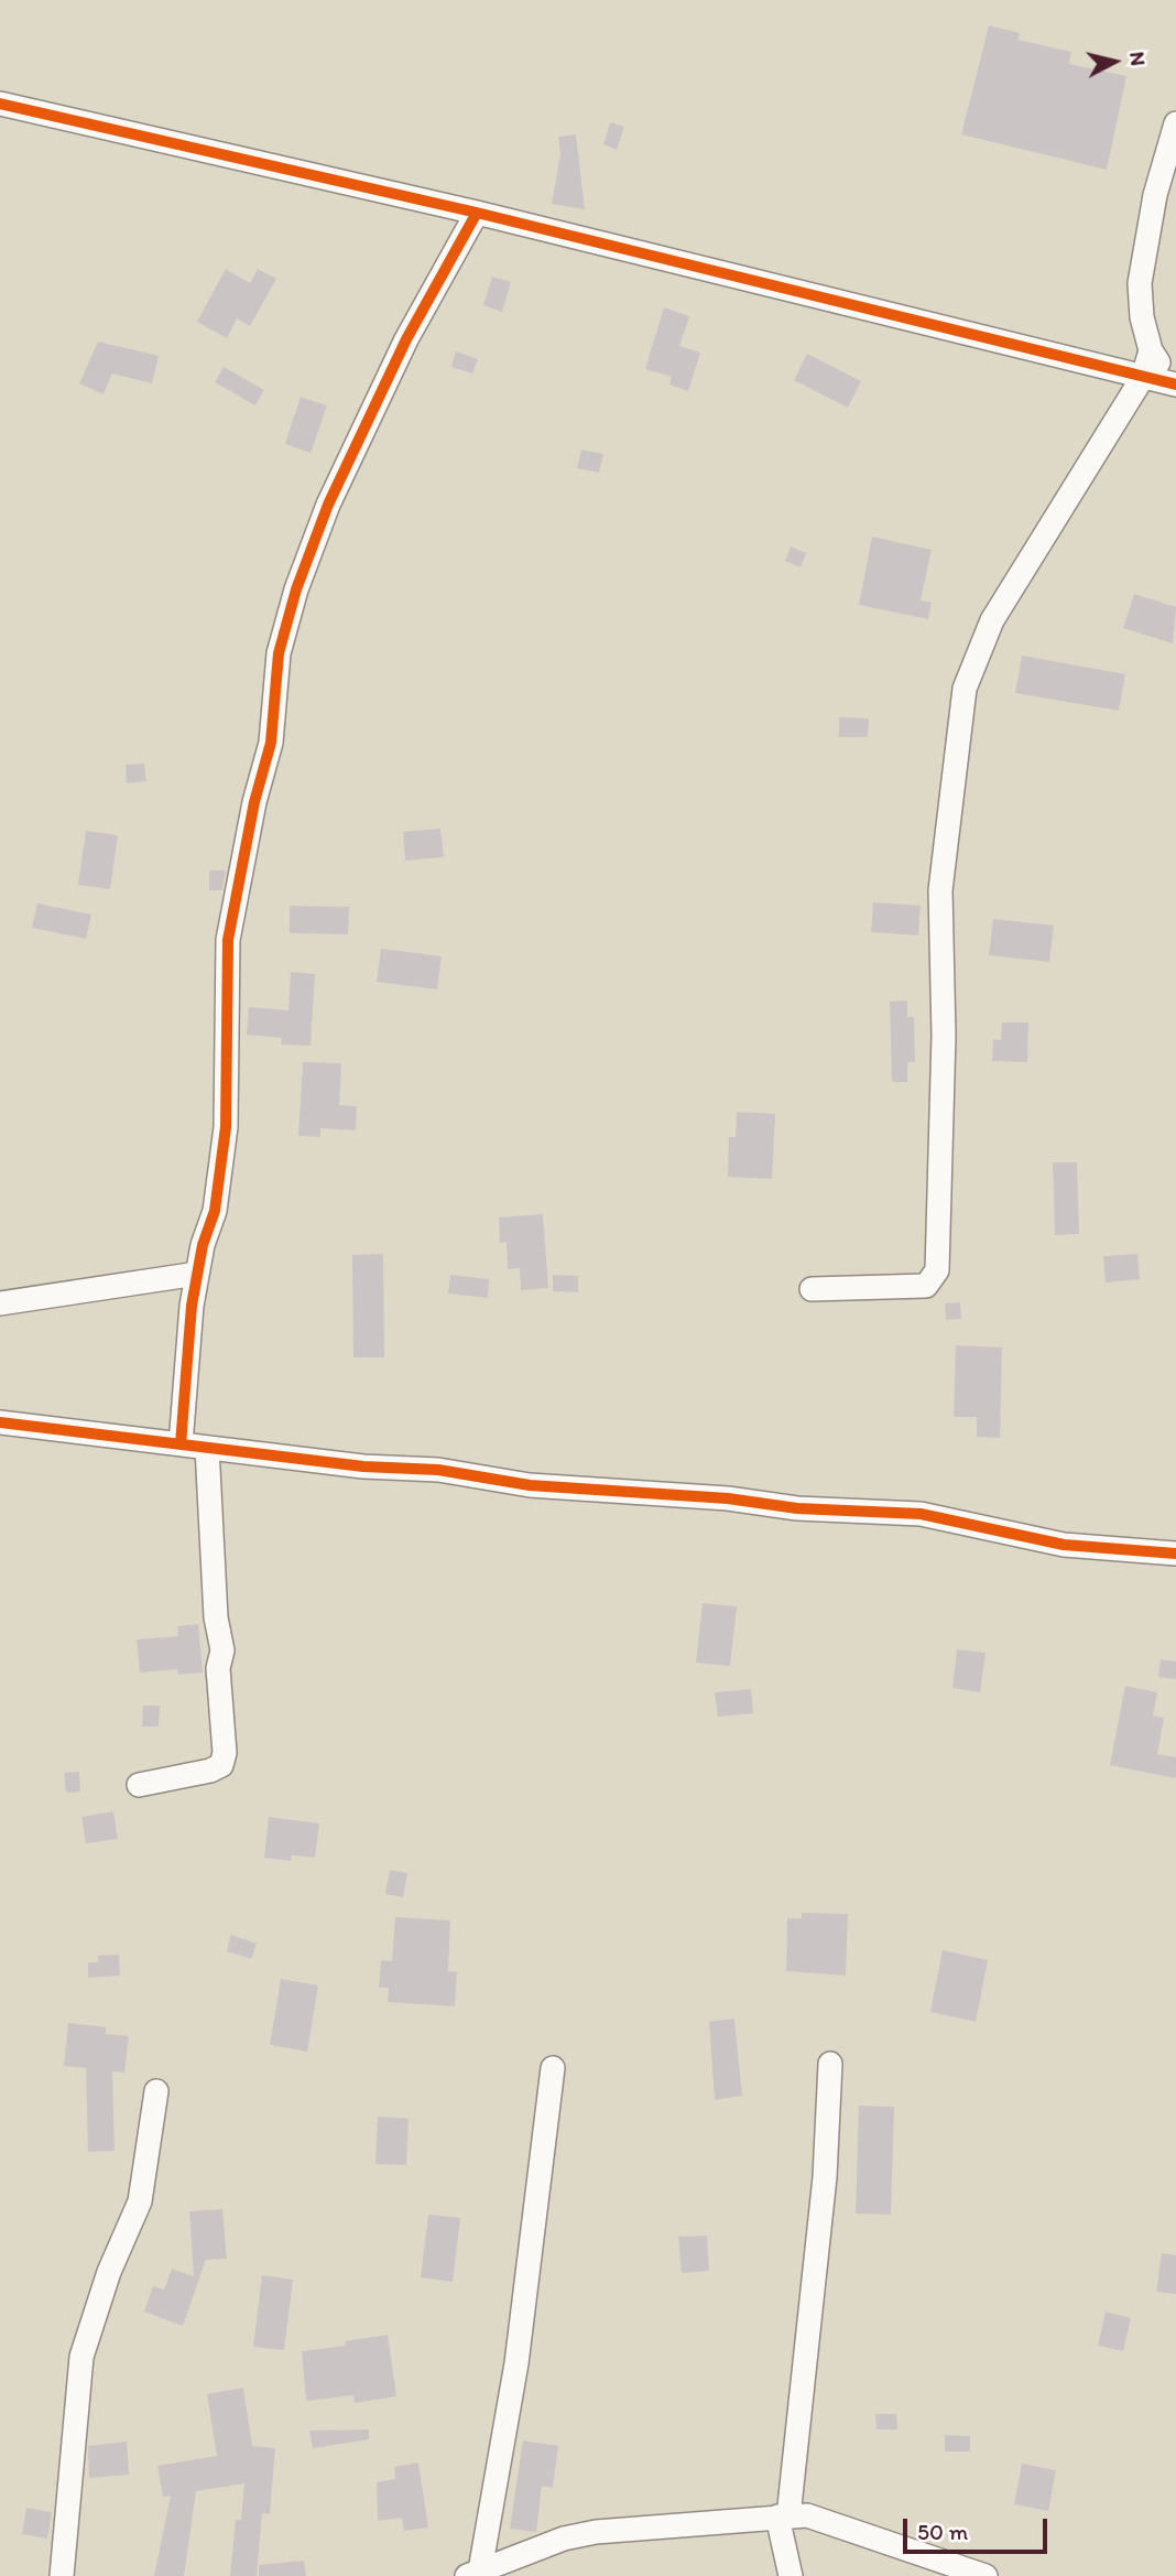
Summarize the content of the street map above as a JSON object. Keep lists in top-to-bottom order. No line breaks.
{"scale_bar":"50 m","north":"right"}
